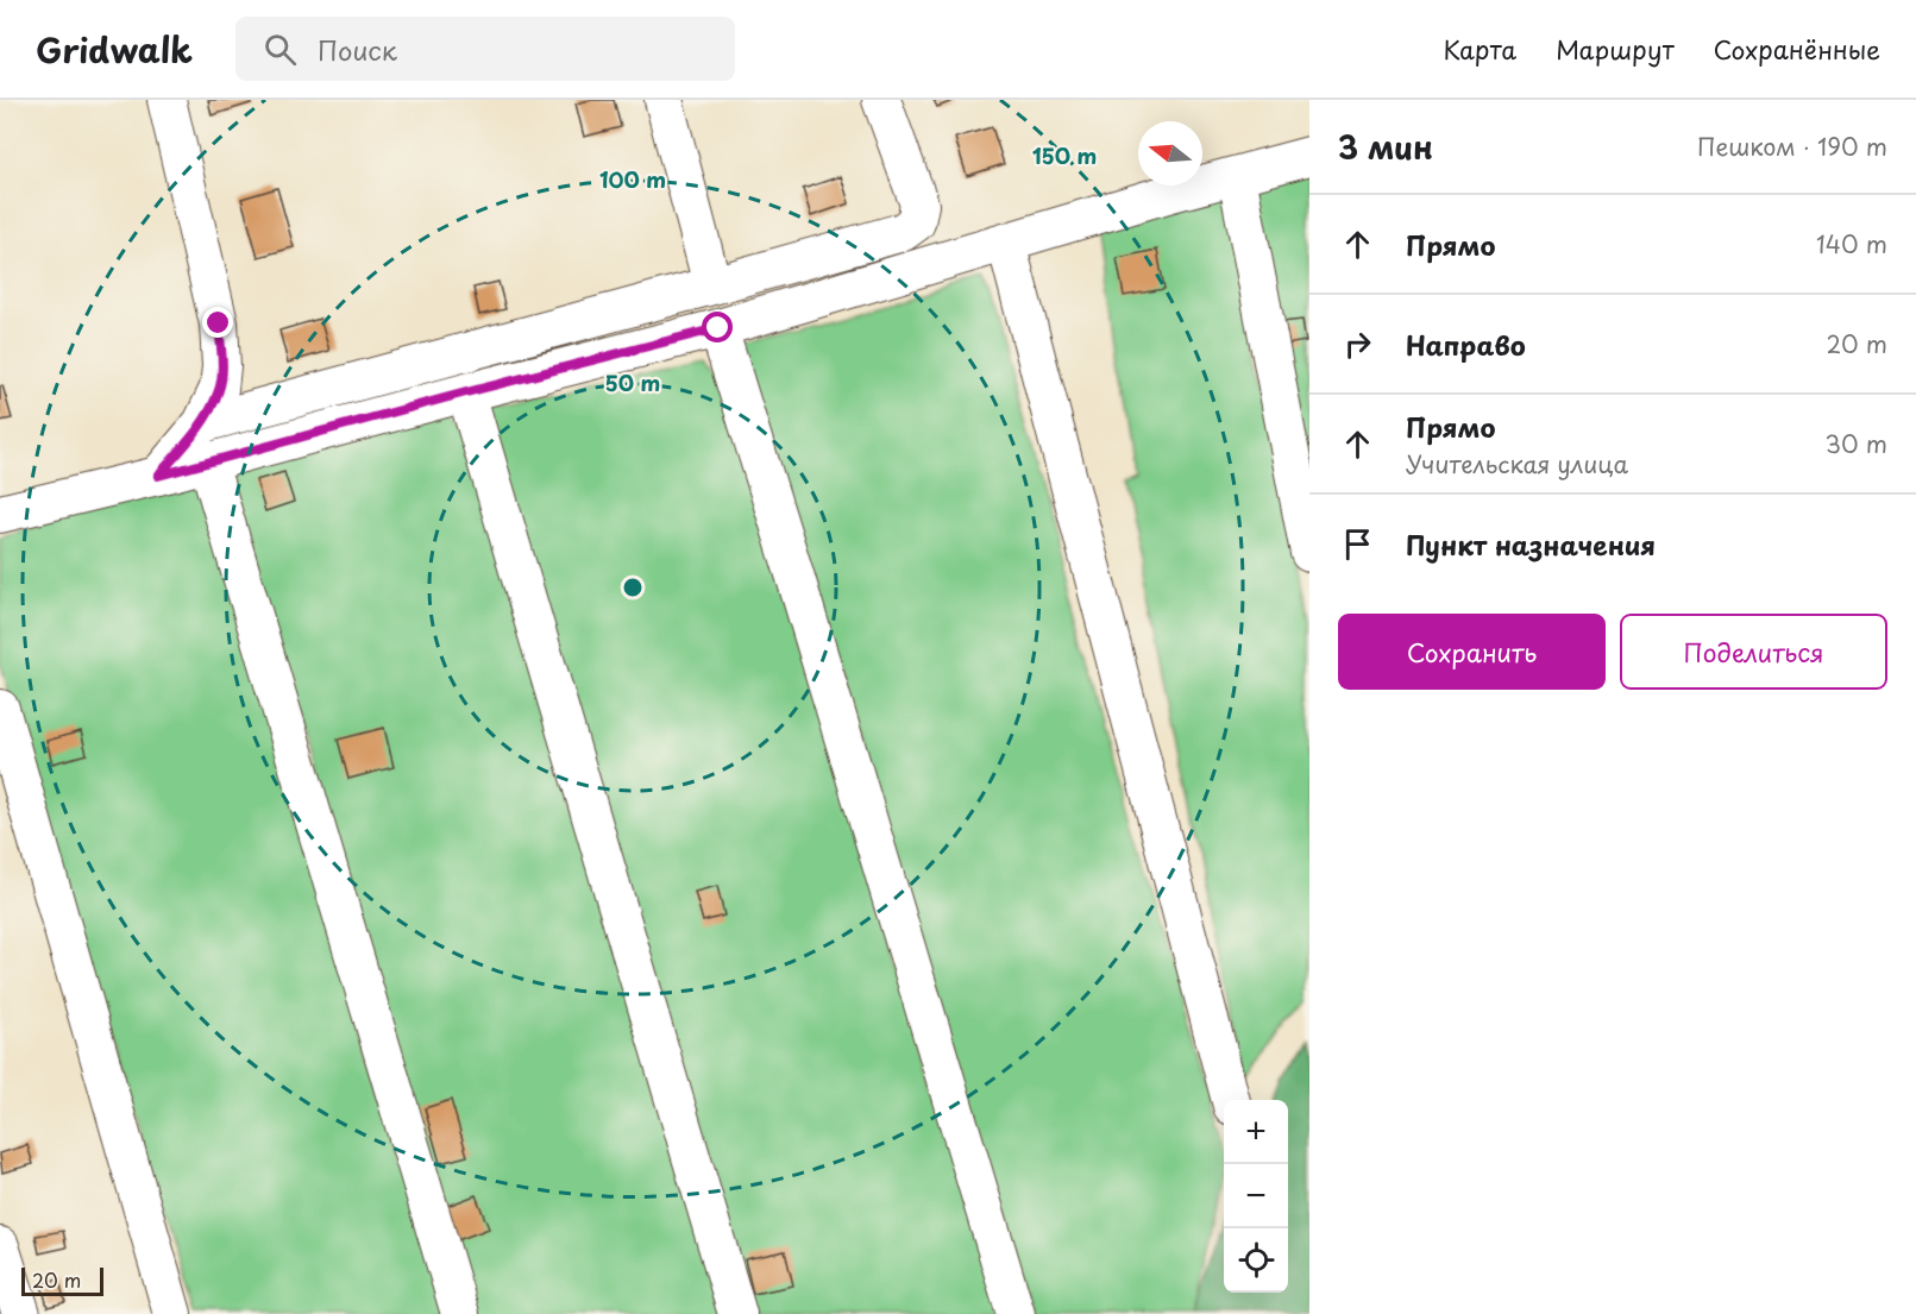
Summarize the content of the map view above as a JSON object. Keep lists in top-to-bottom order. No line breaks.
{"scale_bar":"20 m","north":"left","page":{"header":"Gridwalk","search":"Поиск","nav":["Карта","Маршрут","Сохранённые"],"heading":["3 мин","Пешком · 190 m"],"list":[["Прямо","140 m"],["Направо","20 m"],["Прямо","Учительская улица","30 m"],"Пункт назначения"],"buttons":["Сохранить","Поделиться"],"map_buttons":["+","−"],"scale":"20 m"},"rings":["150 m","100 m","50 m"]}
